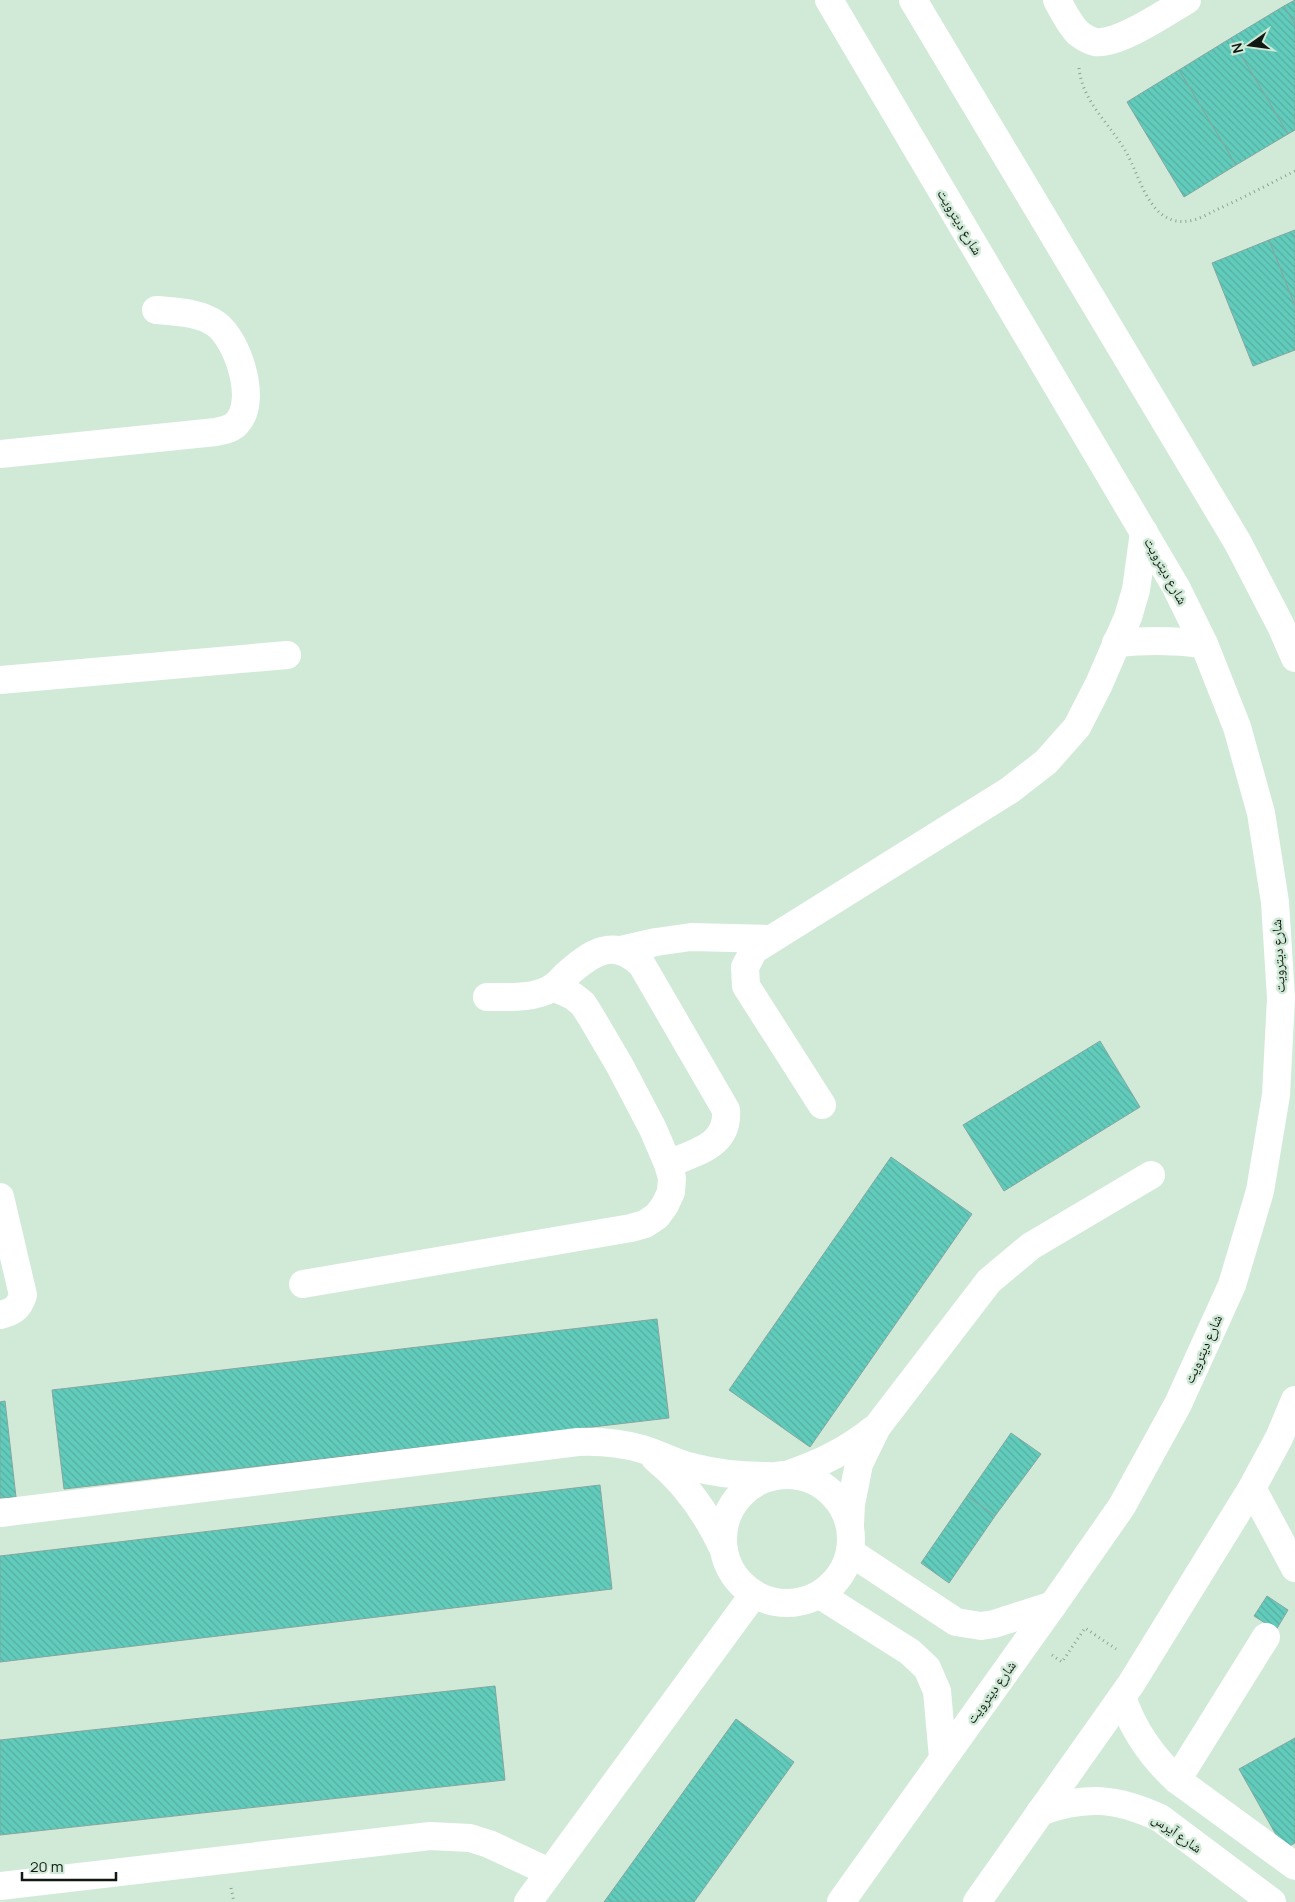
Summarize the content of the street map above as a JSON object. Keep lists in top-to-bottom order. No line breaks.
{"streets":{"street":["شارع ديترويت","شارع آيرس"]},"scale_bar":"20 m","north":"left"}
